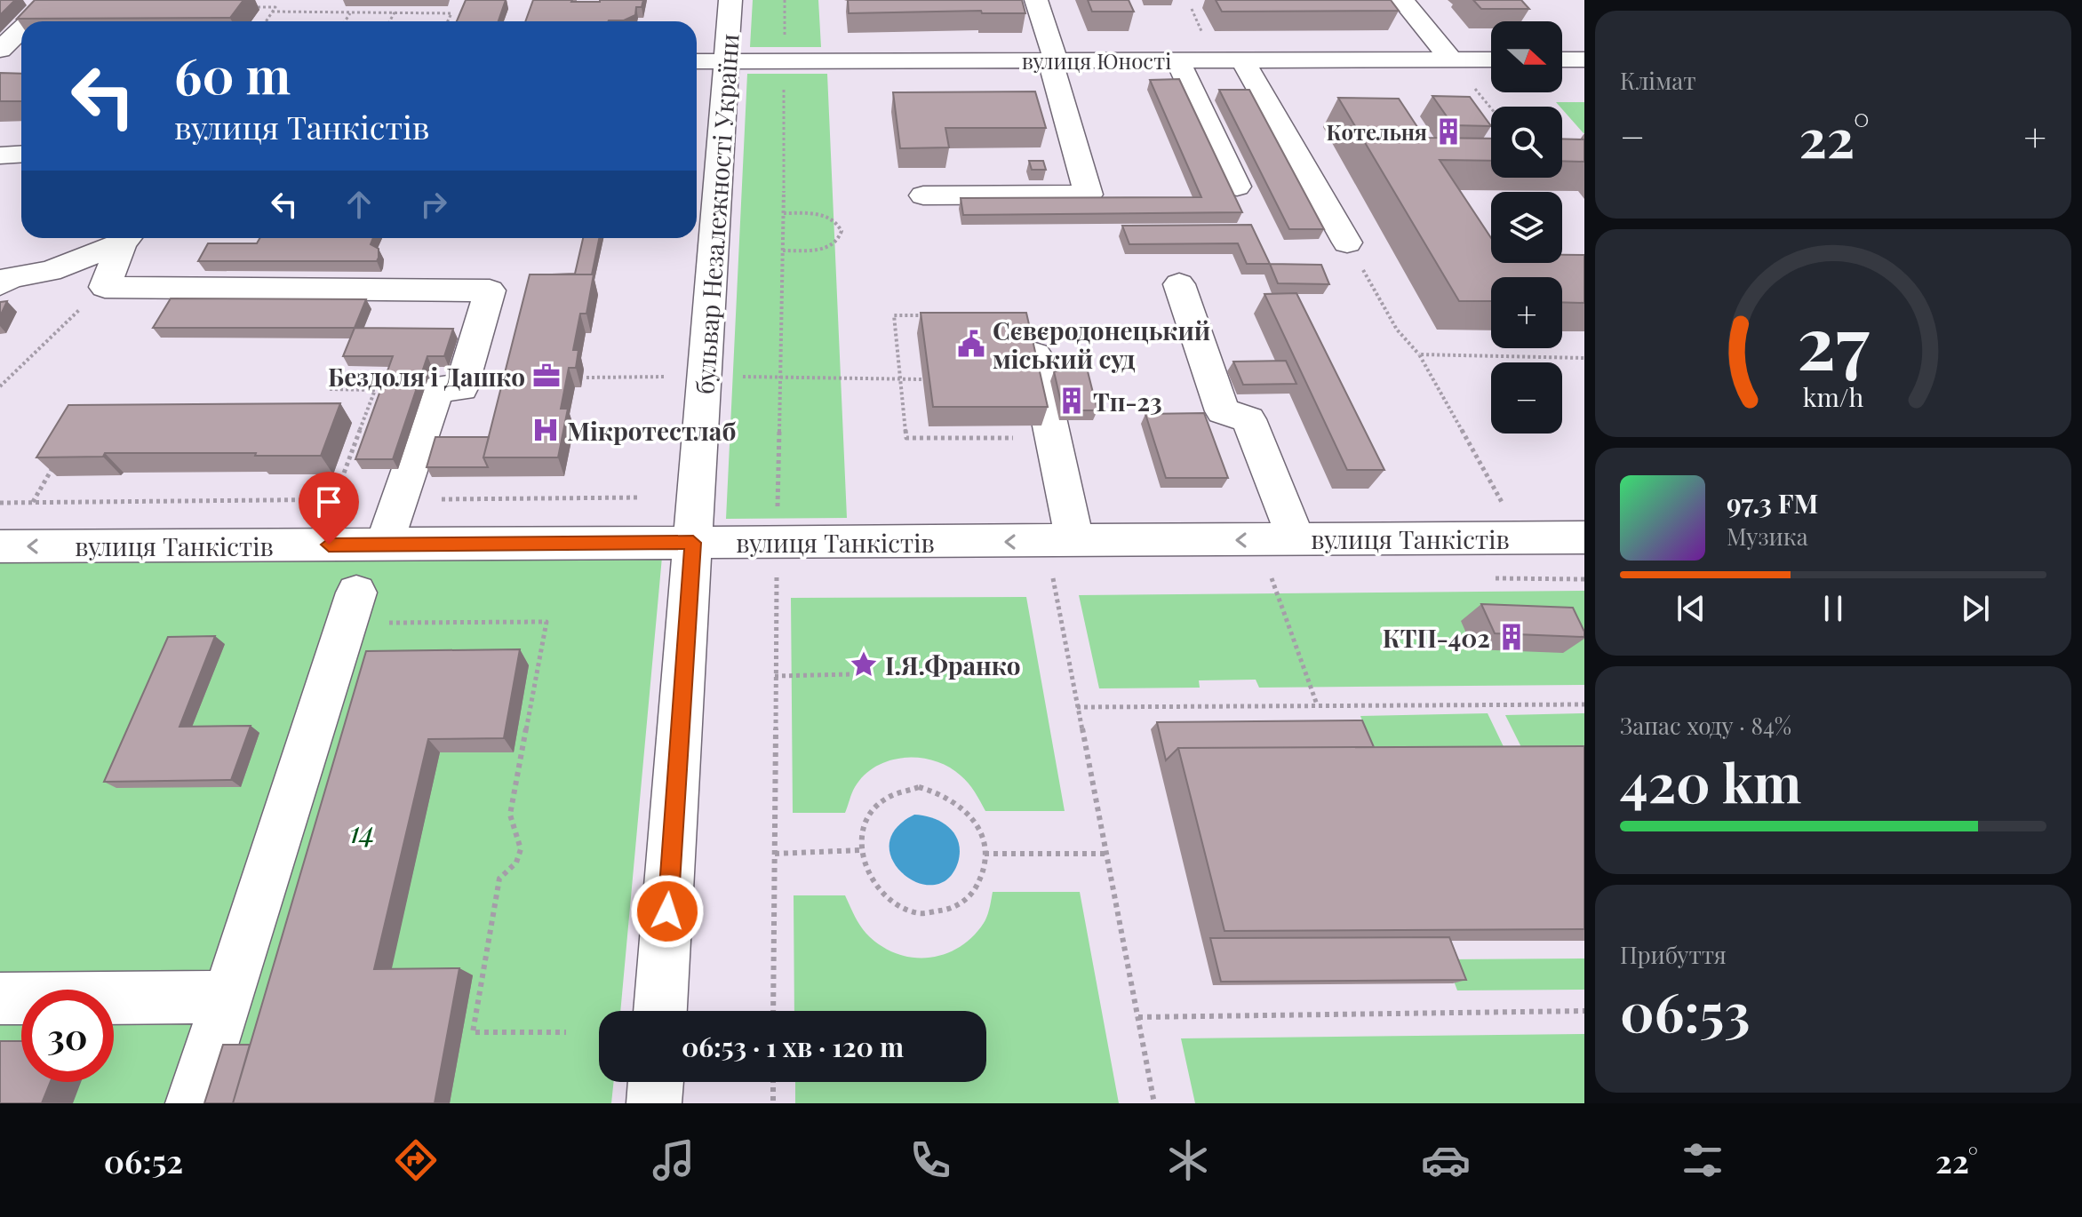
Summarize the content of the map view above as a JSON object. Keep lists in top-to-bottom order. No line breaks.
{"streets":{"street":["вулиця Юності","бульвар Незалежності України","вулиця Танкістів"]},"crossings":[["вулиця Юності","бульвар Незалежності України"],["бульвар Незалежності України","вулиця Танкістів"]],"one_way":["вулиця Танкістів"],"parks":["14"],"places":{"building":["Котельня","Тп-23","КТП-402"],"public building":["Сєвєродонецький міський суд"],"office":["Бездоля і Дашко"],"hospital":["Мікротестлаб"],"place":["І.Я.Франко"]},"north":"right","page":{"tile":["Клімат",["Запас ходу · 84%","420 km"],["Прибуття","06:53"]],"map_buttons":["+","−"],"turn":["60 m","вулиця Танкістів"],"heat":["−","22°","+"],"song":["97.3 FM","Музика"],"limit":"30","trip":"06:53 · 1 хв · 120 m","tabs":["06:52","22°"],"gauge":["27","km/h"]}}
